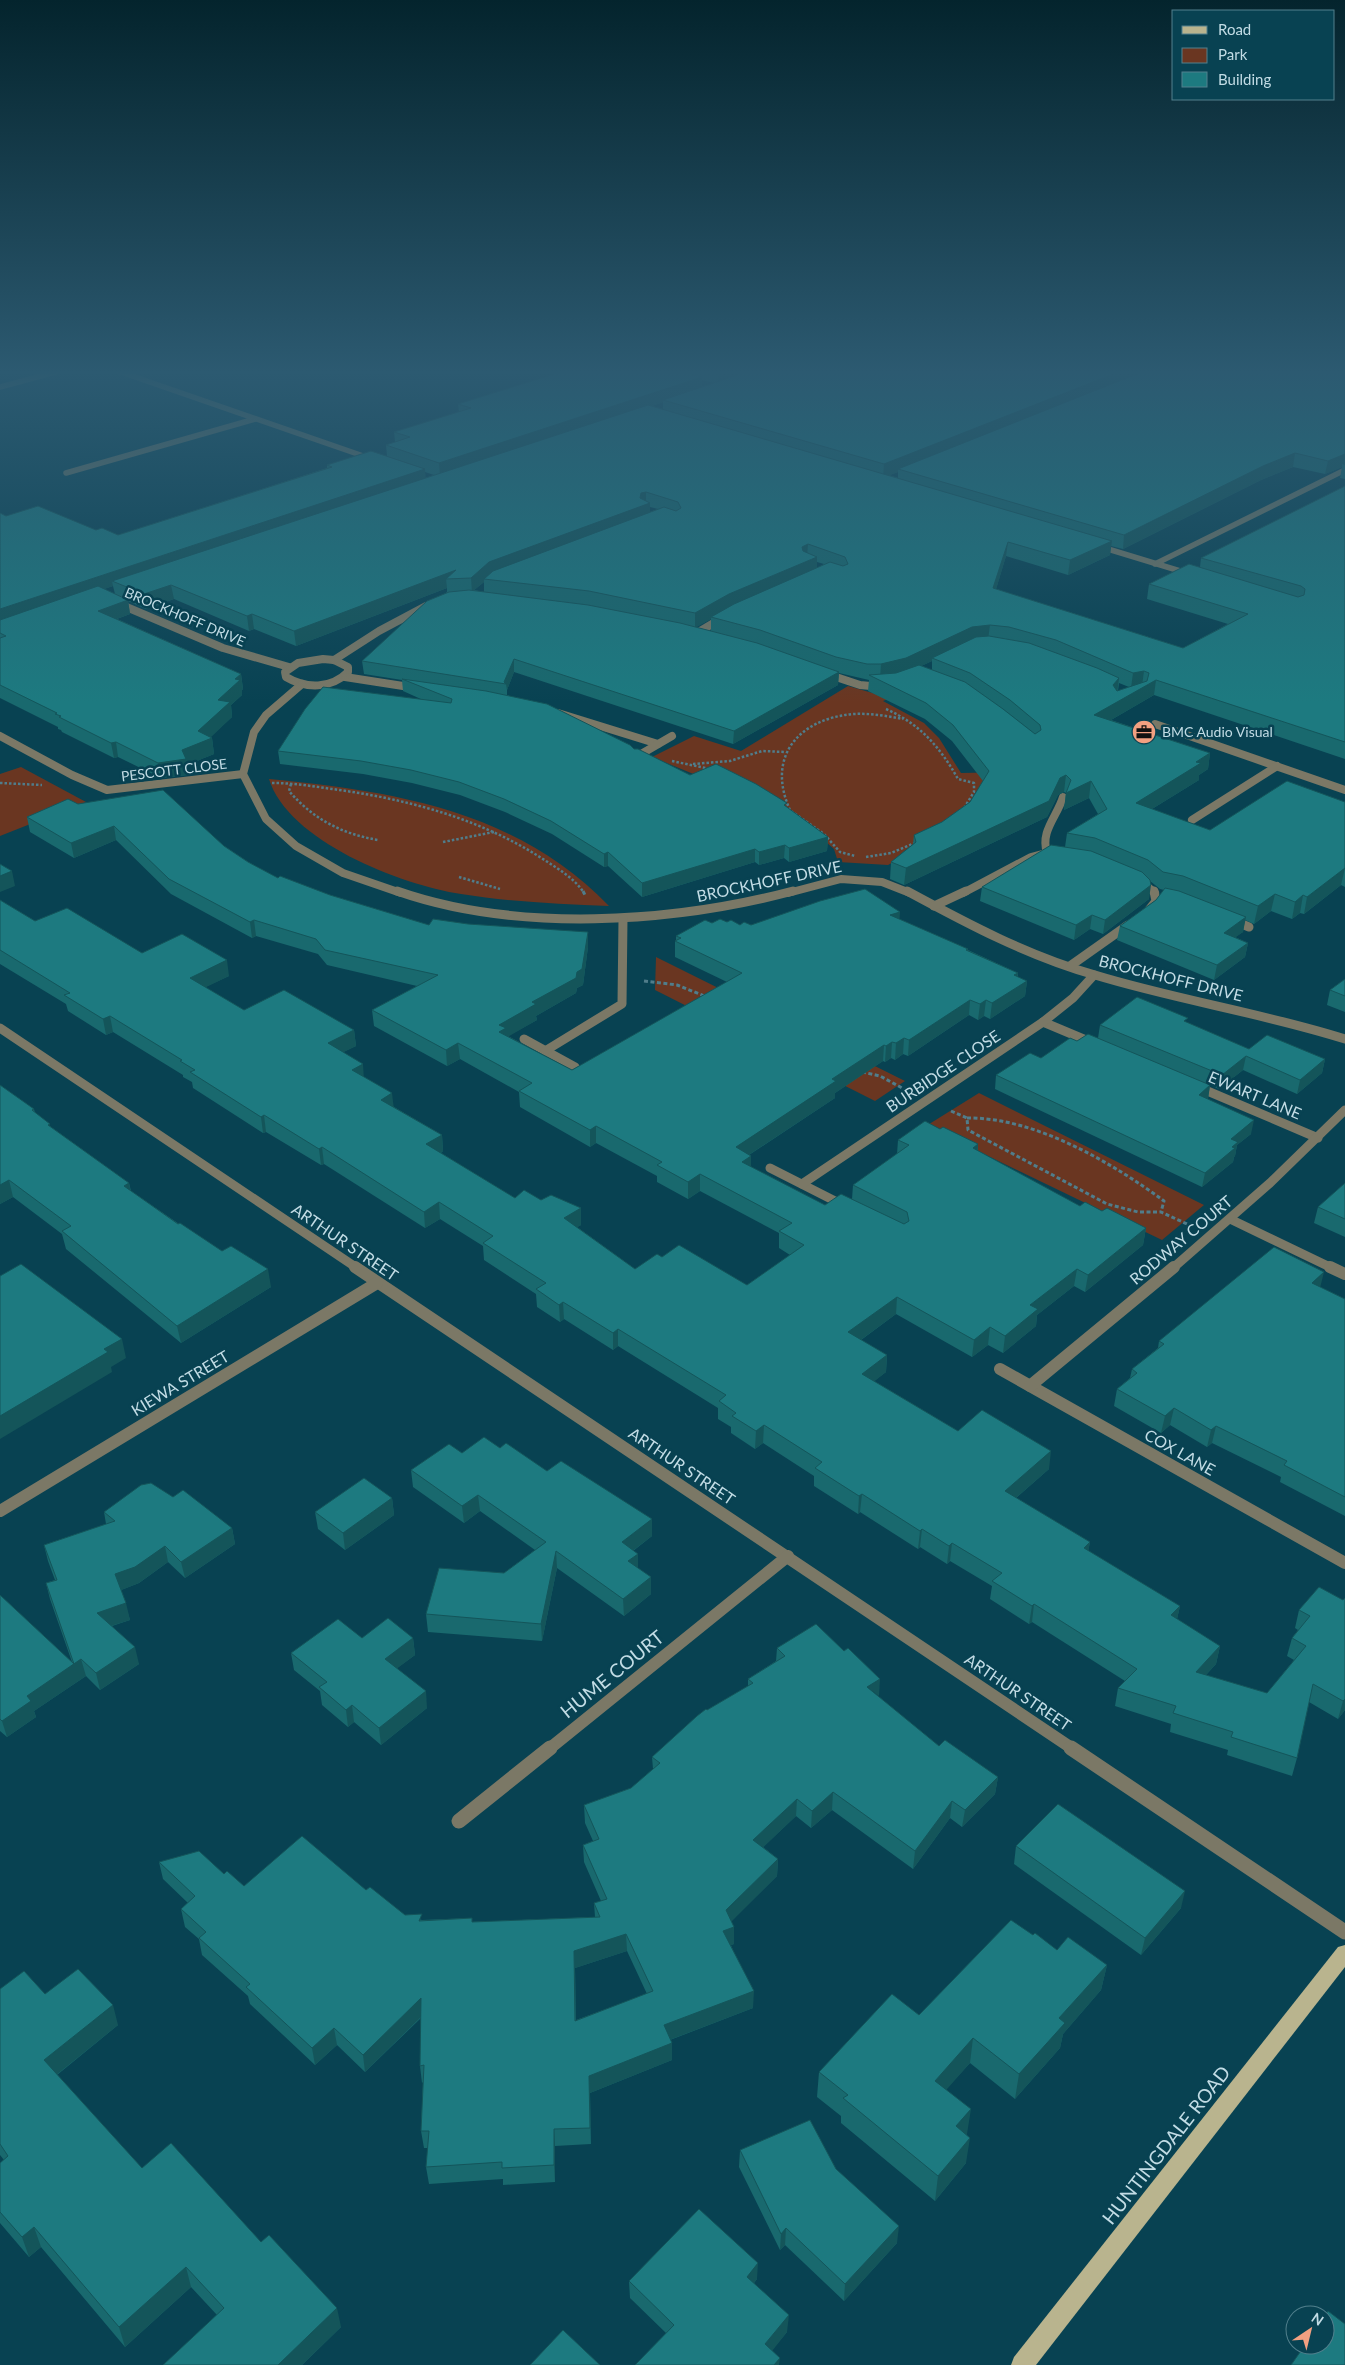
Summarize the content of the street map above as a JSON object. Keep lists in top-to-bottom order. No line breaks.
{"streets":{"main road":["HUNTINGDALE ROAD"],"street":["BROCKHOFF DRIVE","PESCOTT CLOSE","BURBIDGE CLOSE","EWART LANE","RODWAY COURT","ARTHUR STREET","KIEWA STREET","COX LANE","HUME COURT"]},"crossings":[["BROCKHOFF DRIVE","PESCOTT CLOSE"],["BROCKHOFF DRIVE","BURBIDGE CLOSE"],["EWART LANE","RODWAY COURT"],["RODWAY COURT","COX LANE"],["ARTHUR STREET","KIEWA STREET"],["ARTHUR STREET","HUME COURT"]],"places":{"office":["BMC Audio Visual"]},"legend":["Road","Park","Building"],"north":"top right"}
